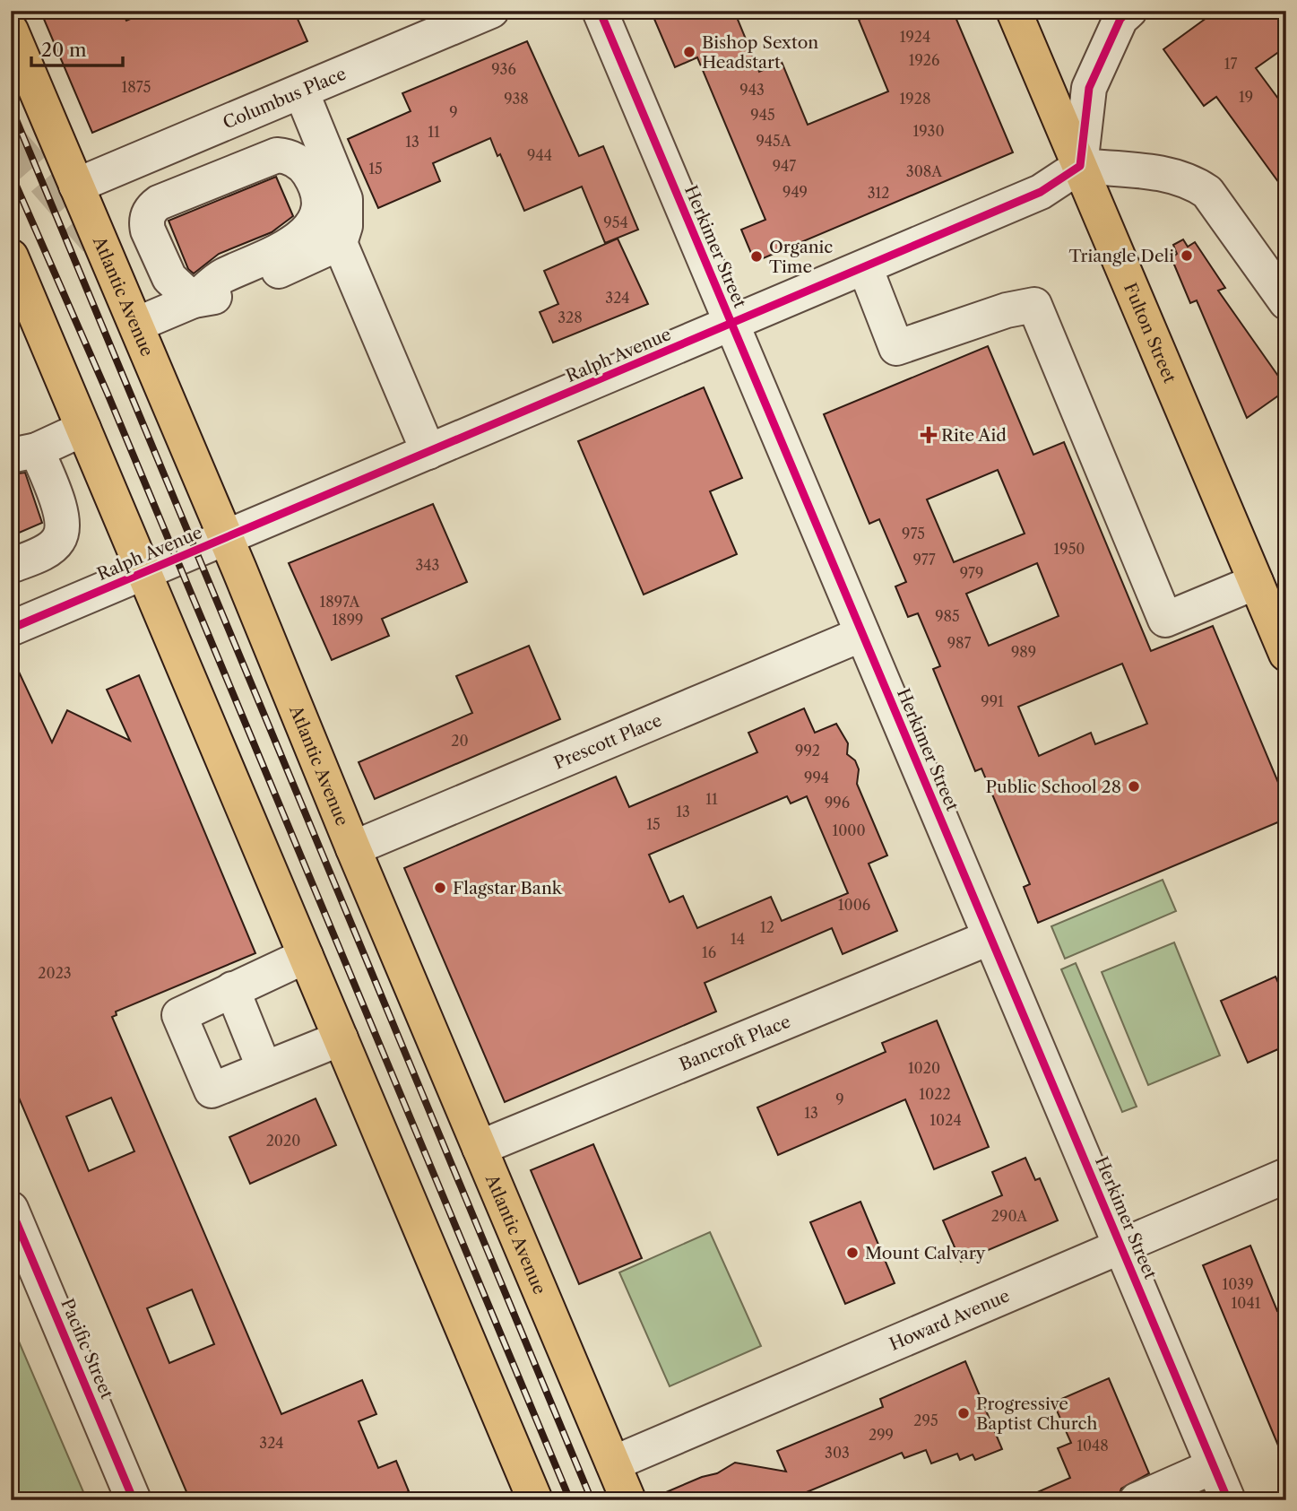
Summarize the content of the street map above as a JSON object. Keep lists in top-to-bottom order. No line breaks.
{"streets":{"main road":["Atlantic Avenue","Fulton Street"],"street":["Columbus Place","Herkimer Street","Ralph Avenue","Prescott Place","Bancroft Place","Howard Avenue","Pacific Street"]},"crossings":[["Columbus Place","Atlantic Avenue"],["Herkimer Street","Ralph Avenue"],["Herkimer Street","Prescott Place"],["Herkimer Street","Bancroft Place"],["Herkimer Street","Howard Avenue"],["Atlantic Avenue","Ralph Avenue"],["Atlantic Avenue","Prescott Place"],["Atlantic Avenue","Bancroft Place"],["Atlantic Avenue","Howard Avenue"],["Fulton Street","Ralph Avenue"]],"places":{"other":["Bishop Sexton Headstart","Triangle Deli","Organic Time","Public School 28","Flagstar Bank","Mount Calvary","Progressive Baptist Church"],"health":["Rite Aid"]},"house_numbers":["1924","1926","17","936","1875","943","19","938","1928","9","945","1930","11","945A","13","944","947","15","308A","949","312","954","324","328","975","1950","977","343","979","1897A","985","1899","987","989","991","20","992","994","11","996","13","15","1000","1006","12","14","16","2023","1020","1022","9","13","1024","2020","290A","1039","1041","295","299","324","1048","303"],"scale_bar":"20 m"}
